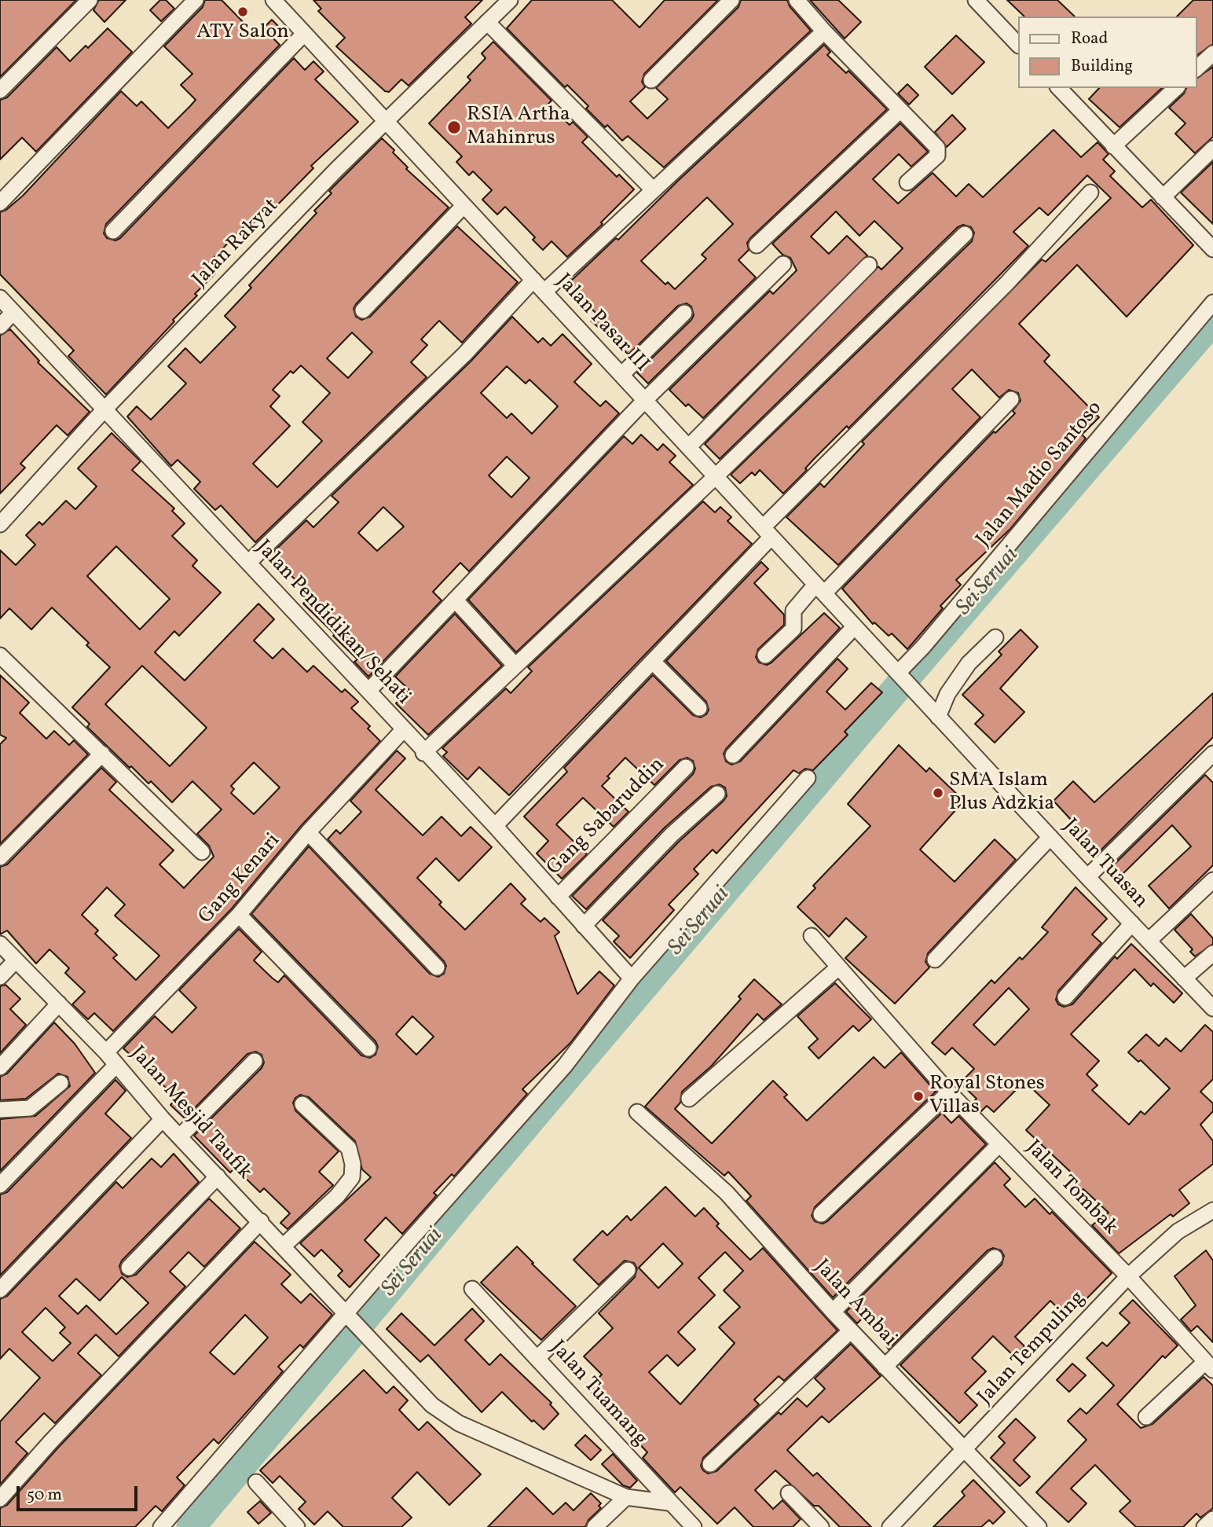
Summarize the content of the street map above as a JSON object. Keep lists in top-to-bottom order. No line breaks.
{"streets":{"street":["Jalan Rakyat","Jalan Pasar III","Jalan Madio Santoso","Jalan Pendidikan/Sehati","Gang Sabaruddin","Jalan Tuasan","Gang Kenari","Jalan Mesjid Taufik","Jalan Tombak","Jalan Ambai","Jalan Tempuling","Jalan Tuamang"]},"crossings":[["Jalan Rakyat","Jalan Pasar III"],["Jalan Rakyat","Jalan Pendidikan/Sehati"],["Jalan Pasar III","Jalan Madio Santoso"],["Jalan Pasar III","Jalan Tuasan"],["Jalan Madio Santoso","Jalan Tuasan"],["Jalan Pendidikan/Sehati","Gang Sabaruddin"],["Jalan Pendidikan/Sehati","Gang Kenari"],["Gang Kenari","Jalan Mesjid Taufik"],["Jalan Mesjid Taufik","Jalan Tuamang"],["Jalan Tombak","Jalan Tempuling"],["Jalan Ambai","Jalan Tempuling"]],"water":["Sei Seruai"],"places":["ATY Salon","RSIA Artha Mahinrus","SMA Islam Plus Adzkia","Royal Stones Villas"],"legend":["Road","Building"],"scale_bar":"50 m"}
